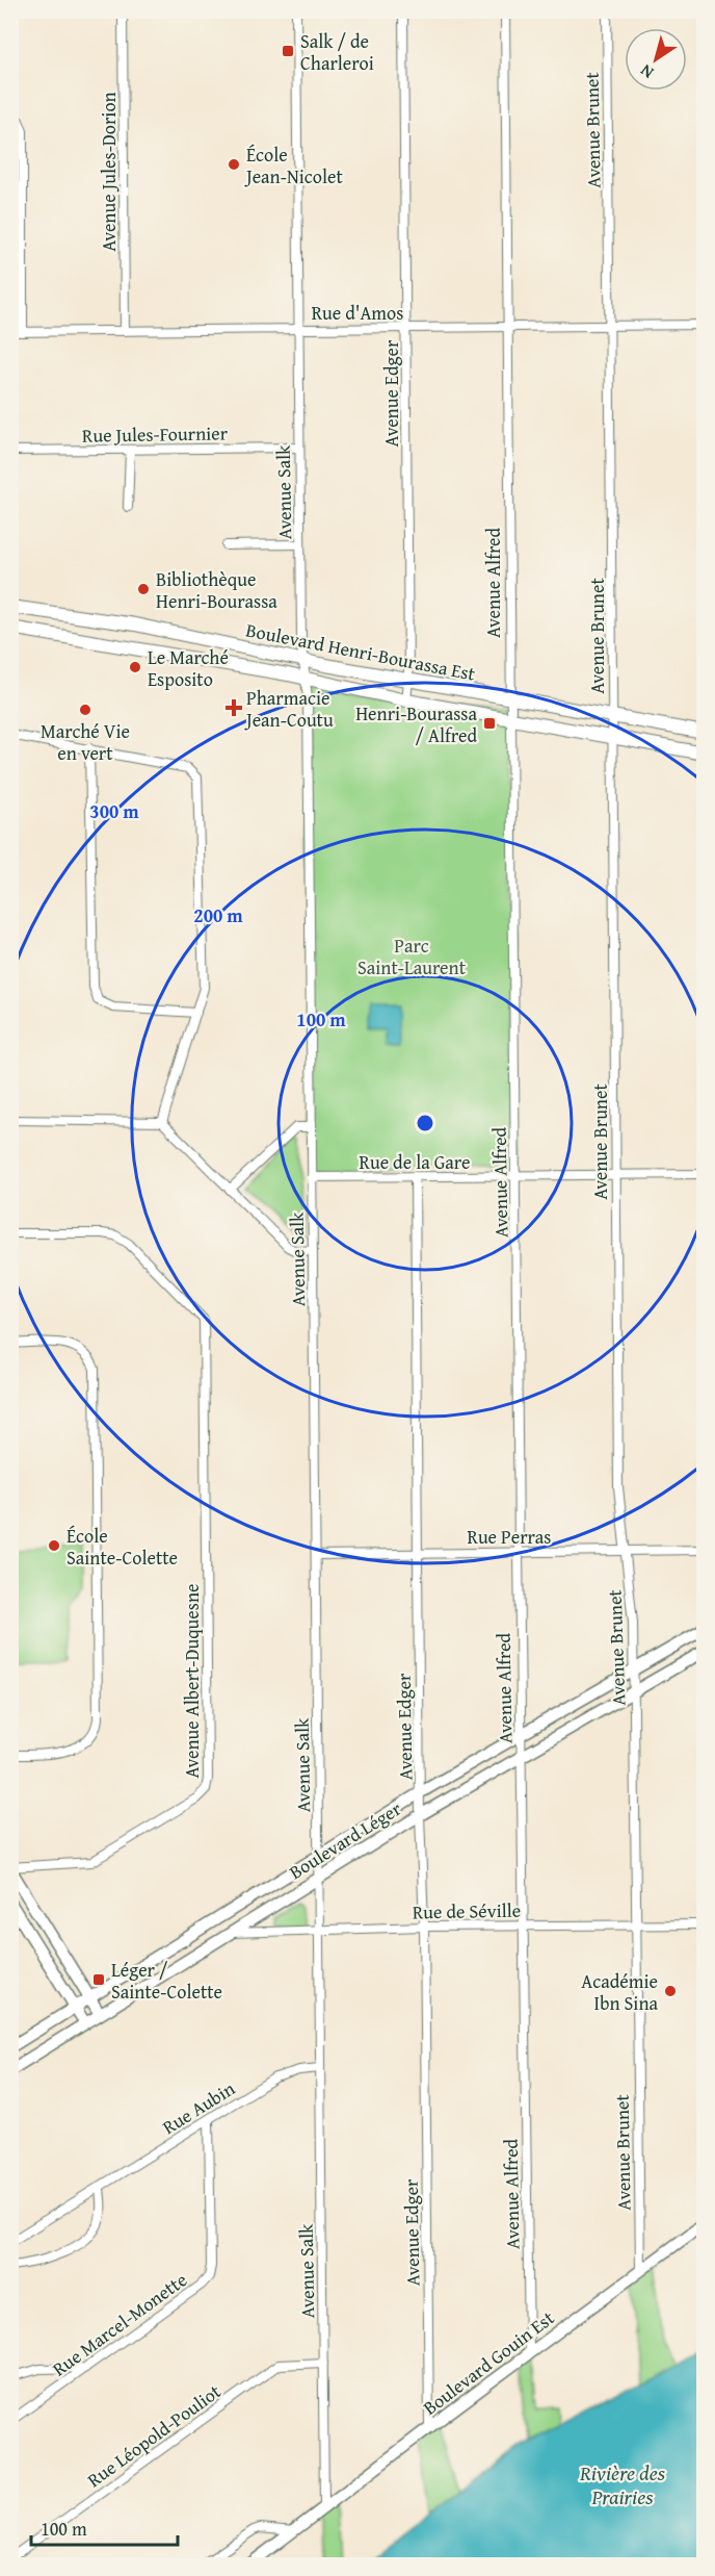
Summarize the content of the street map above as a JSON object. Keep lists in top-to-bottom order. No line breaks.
{"streets":{"main road":["Boulevard Henri-Bourassa Est","Boulevard Léger","Boulevard Gouin Est"],"street":["Avenue Brunet","Avenue Jules-Dorion","Rue d'Amos","Avenue Edger","Rue Jules-Fournier","Avenue Salk","Avenue Alfred","Rue de la Gare","Rue Perras","Avenue Albert-Duquesne","Rue de Séville","Rue Aubin","Rue Marcel-Monette","Rue Léopold-Pouliot"]},"crossings":[["Avenue Brunet","Rue d'Amos"],["Avenue Brunet","Boulevard Henri-Bourassa Est"],["Avenue Brunet","Rue de la Gare"],["Avenue Brunet","Rue Perras"],["Avenue Brunet","Boulevard Léger"],["Avenue Brunet","Rue de Séville"],["Avenue Brunet","Boulevard Gouin Est"],["Avenue Jules-Dorion","Rue d'Amos"],["Rue d'Amos","Avenue Edger"],["Rue d'Amos","Avenue Salk"],["Rue d'Amos","Avenue Alfred"],["Avenue Edger","Boulevard Henri-Bourassa Est"],["Avenue Edger","Rue de la Gare"],["Avenue Edger","Rue Perras"],["Avenue Edger","Boulevard Léger"],["Avenue Edger","Rue de Séville"],["Avenue Edger","Boulevard Gouin Est"],["Rue Jules-Fournier","Avenue Salk"],["Avenue Salk","Boulevard Henri-Bourassa Est"],["Avenue Salk","Rue de la Gare"],["Avenue Salk","Rue Perras"],["Avenue Salk","Boulevard Léger"],["Avenue Salk","Rue de Séville"],["Avenue Salk","Rue Aubin"],["Avenue Salk","Boulevard Gouin Est"],["Avenue Salk","Rue Léopold-Pouliot"],["Avenue Alfred","Boulevard Henri-Bourassa Est"],["Avenue Alfred","Rue de la Gare"],["Avenue Alfred","Rue Perras"],["Avenue Alfred","Boulevard Léger"],["Avenue Alfred","Rue de Séville"],["Avenue Alfred","Boulevard Gouin Est"],["Boulevard Léger","Rue de Séville"],["Rue Aubin","Rue Marcel-Monette"]],"water":["Rivière des Prairies"],"parks":["Parc Saint-Laurent"],"places":{"transit":["Salk / de Charleroi","Henri-Bourassa / Alfred","Léger / Sainte-Colette"],"other":["École Jean-Nicolet","Bibliothèque Henri-Bourassa","Le Marché Esposito","Marché Vie en vert","École Sainte-Colette","Académie Ibn Sina"],"health":["Pharmacie Jean-Coutu"]},"scale_bar":"100 m","north":"bottom left","rings":["300 m","200 m","100 m"]}
